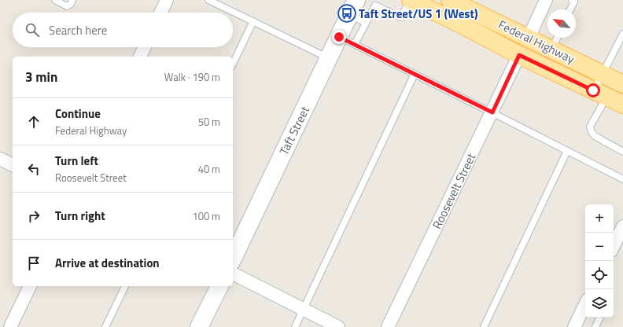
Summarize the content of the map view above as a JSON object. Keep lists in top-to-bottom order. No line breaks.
{"streets":{"main road":["Federal Highway"],"street":["Taft Street","Roosevelt Street"]},"crossings":[["Federal Highway","Roosevelt Street"]],"places":{"bus stop":["Taft Street/US 1 (West)"]},"north":"top left","page":{"search":"Search here","heading":["3 min","Walk · 190 m"],"list":[["Continue","Federal Highway","50 m"],["Turn left","Roosevelt Street","40 m"],["Turn right","100 m"],"Arrive at destination"],"map_buttons":["+","−"]}}
